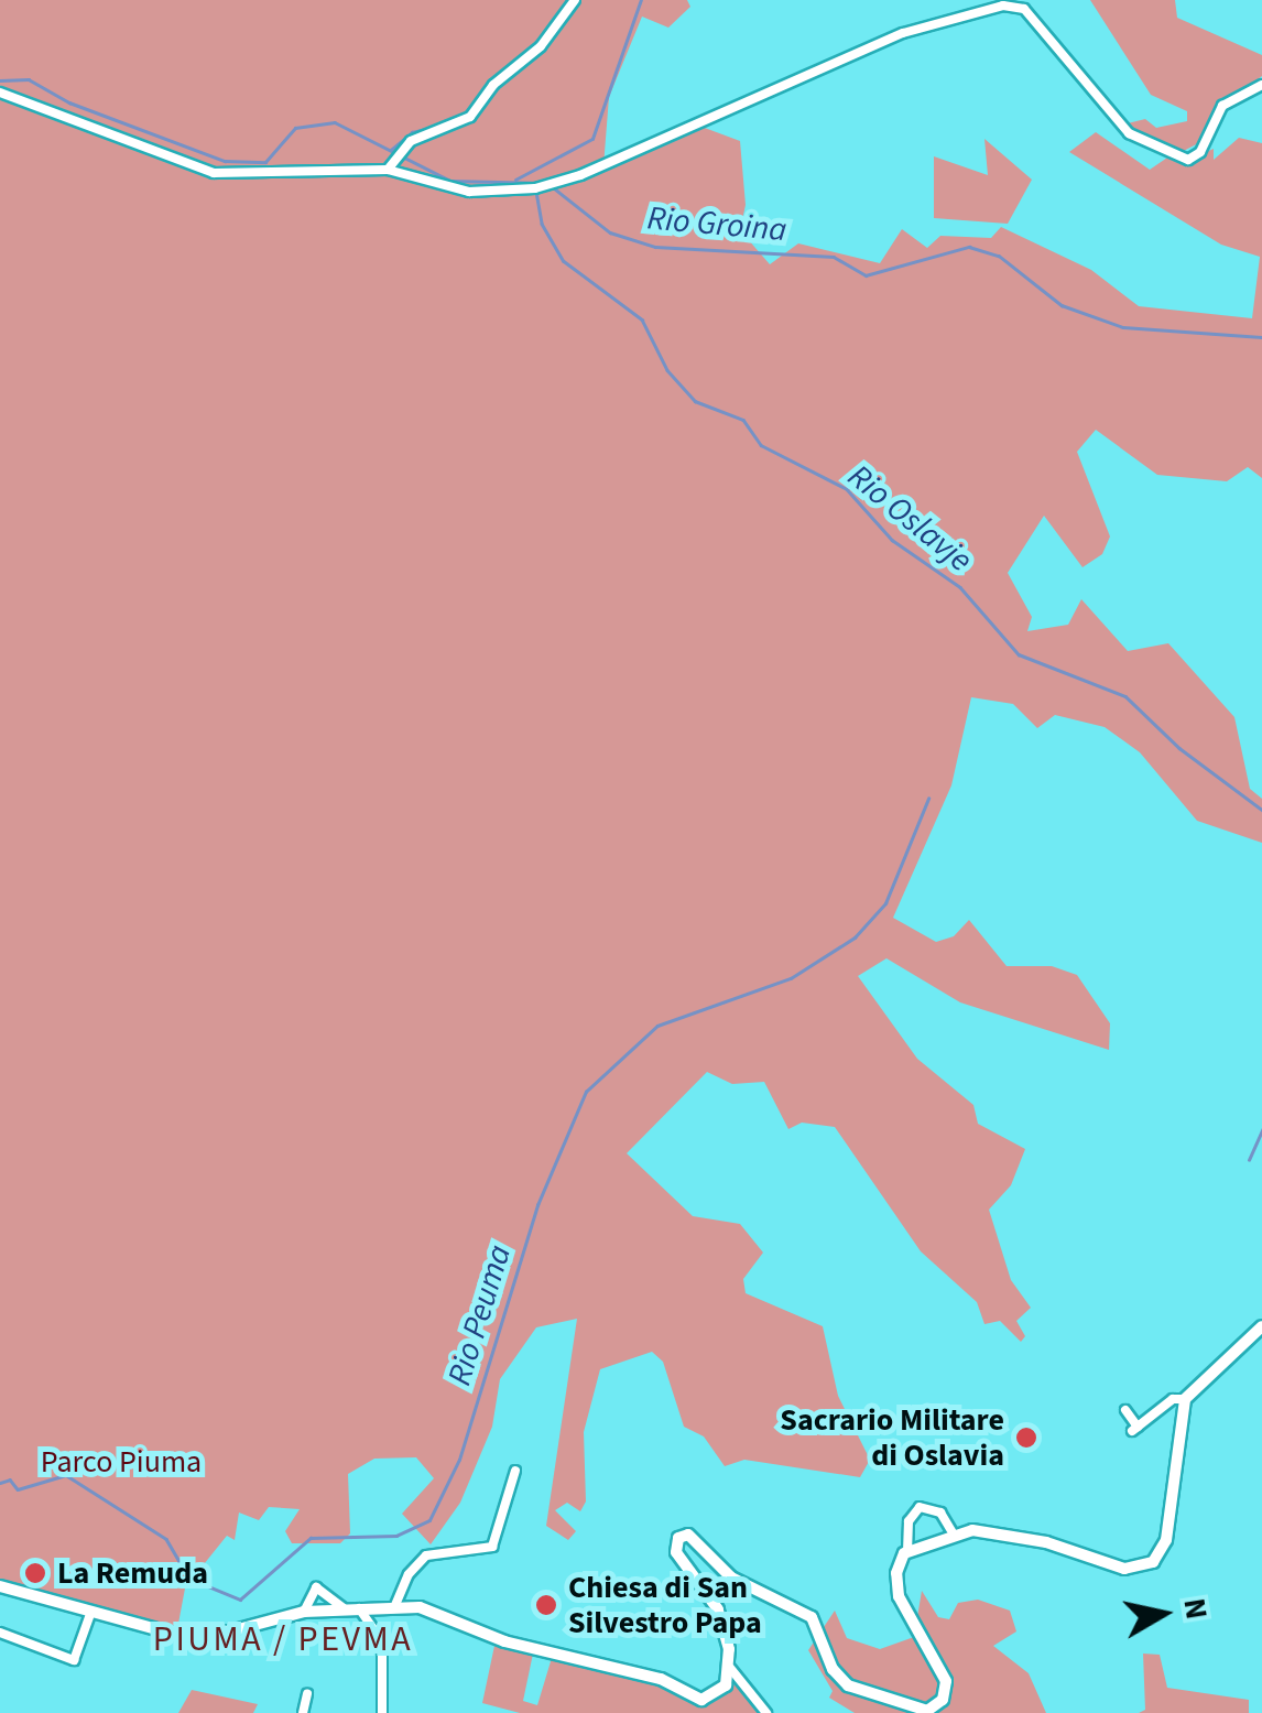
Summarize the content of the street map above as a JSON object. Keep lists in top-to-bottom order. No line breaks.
{"districts":["PIUMA / PEVMA"],"water":["Rio Groina","Rio Oslavje","Rio Peuma"],"parks":["Parco Piuma"],"places":["Sacrario Militare di Oslavia","La Remuda","Chiesa di San Silvestro Papa"],"north":"right"}
